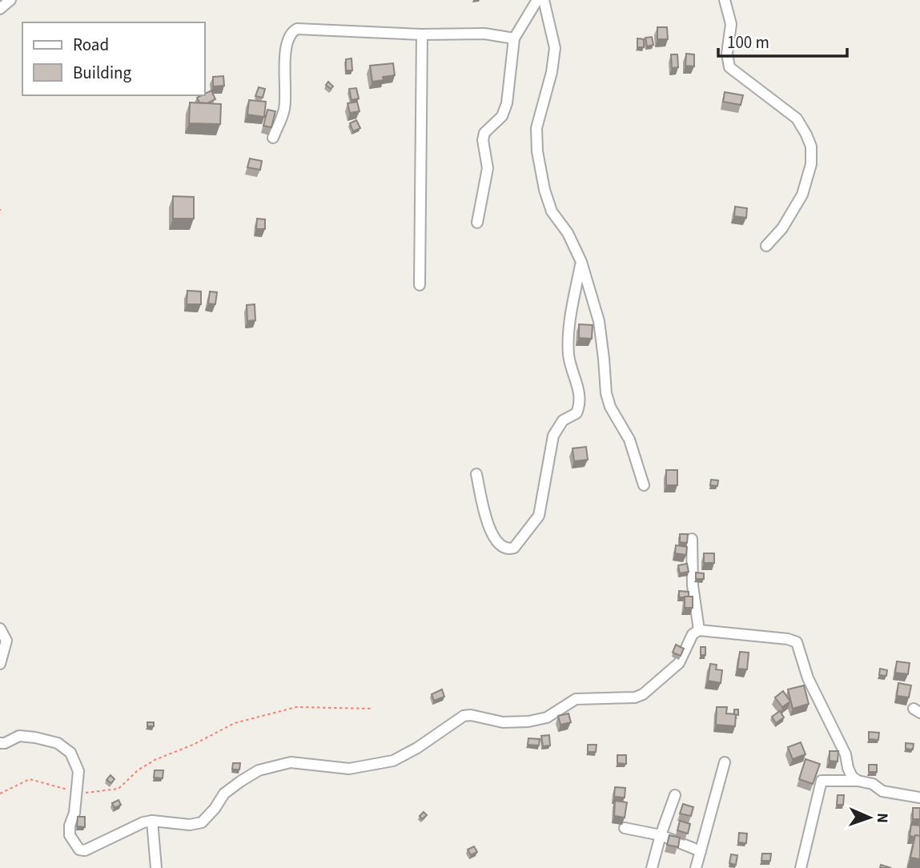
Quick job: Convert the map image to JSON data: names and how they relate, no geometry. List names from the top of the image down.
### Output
{
  "legend": ["Road", "Building"],
  "scale_bar": "100 m",
  "north": "right"
}
